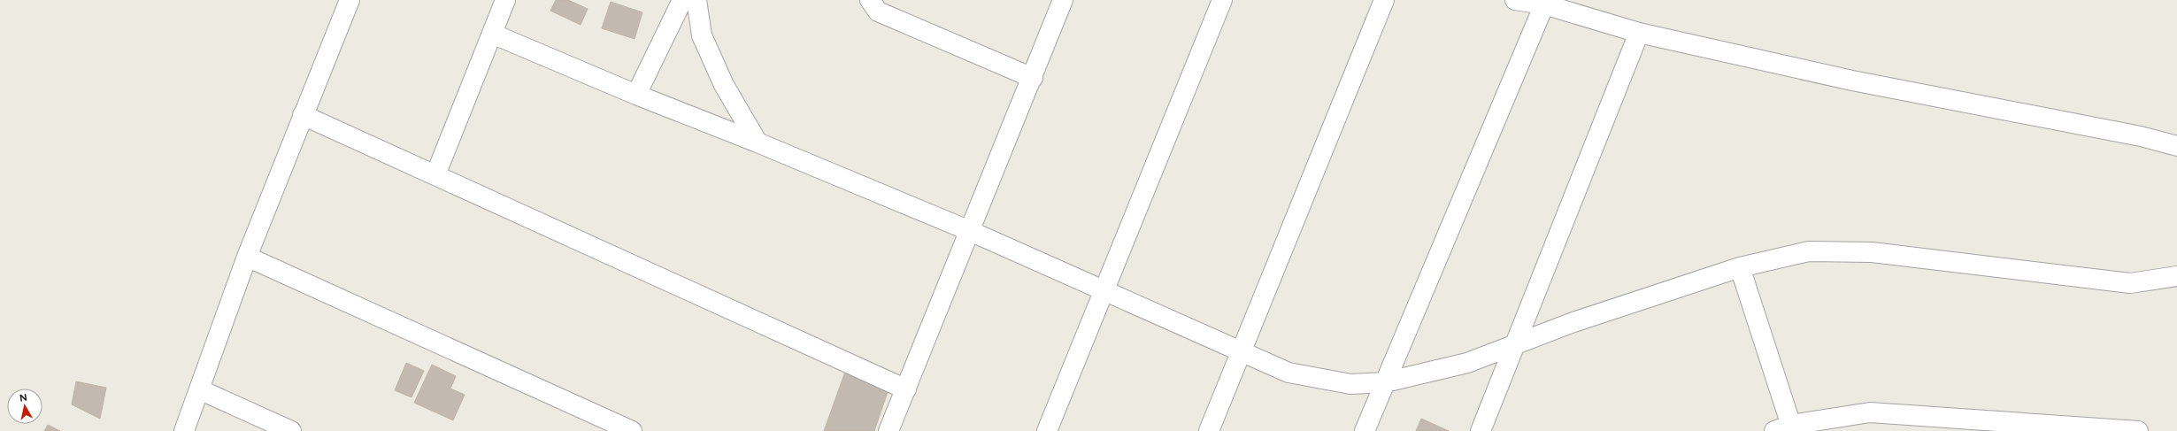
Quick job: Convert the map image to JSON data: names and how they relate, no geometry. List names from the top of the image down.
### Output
{
  "north": "top"
}
